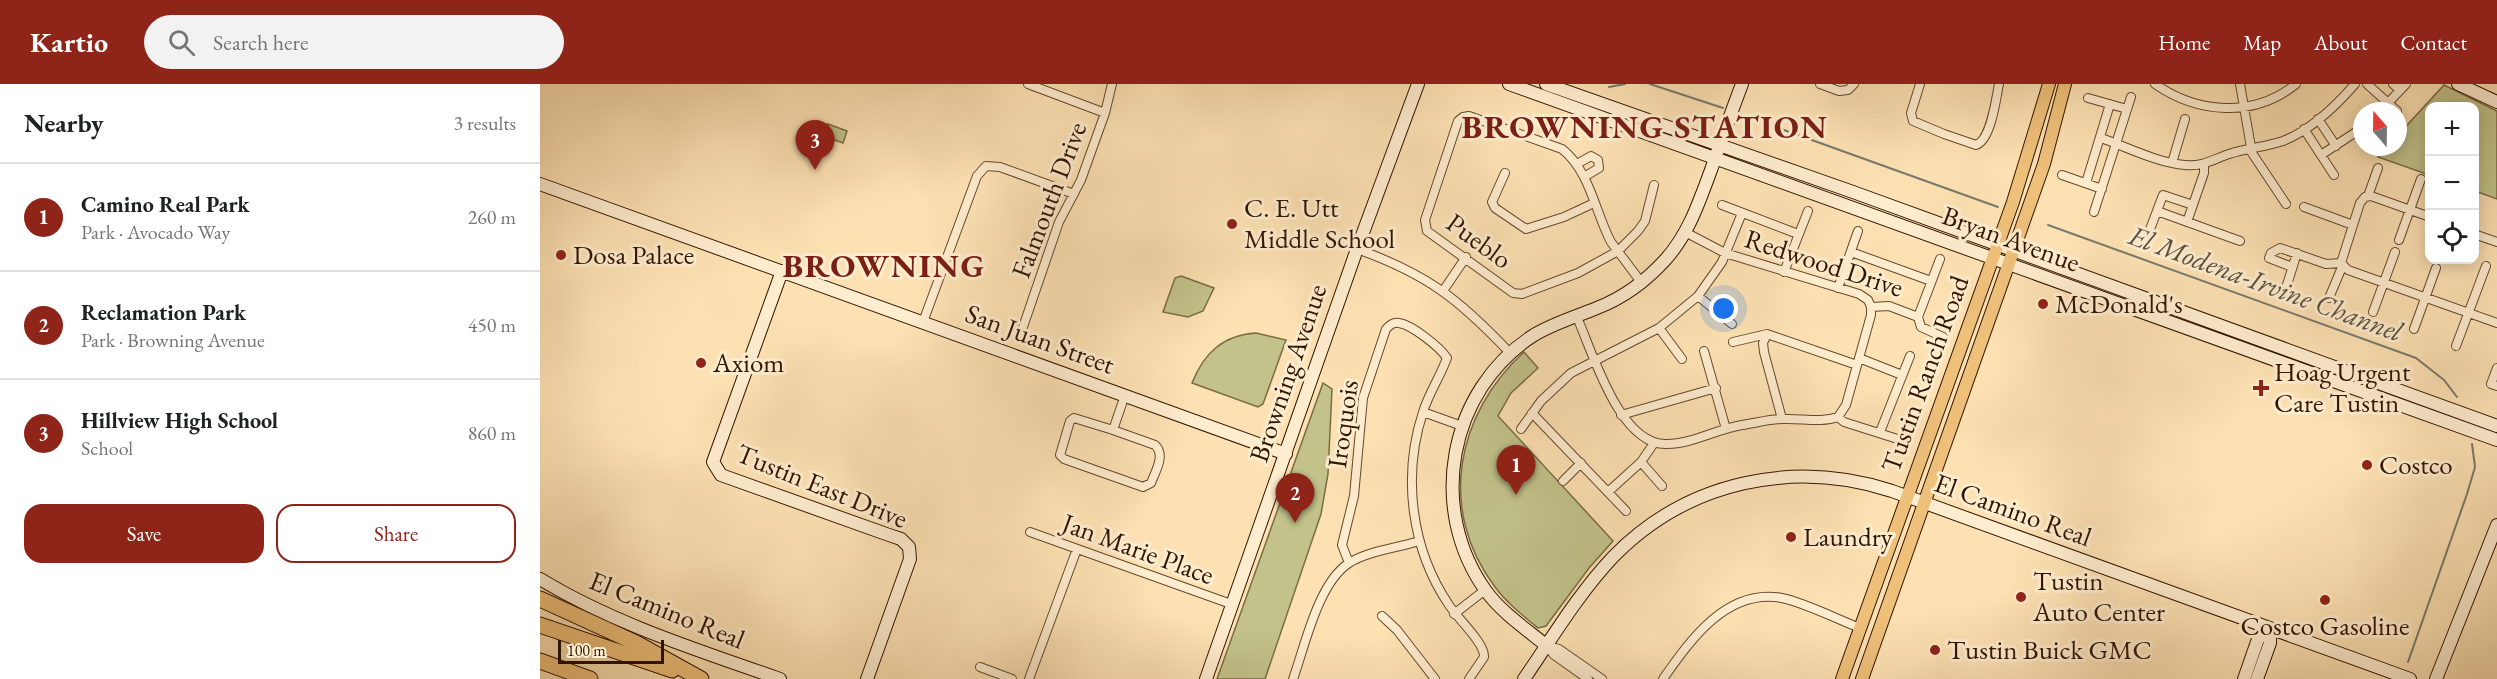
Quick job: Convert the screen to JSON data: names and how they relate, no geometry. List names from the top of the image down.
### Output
{
  "streets": {
    "main road": [
      "Bryan Avenue",
      "San Juan Street",
      "Browning Avenue",
      "Tustin Ranch Road",
      "Tustin East Drive",
      "El Camino Real"
    ],
    "street": [
      "Falmouth Drive",
      "Pueblo",
      "Redwood Drive",
      "Iroquois",
      "Jan Marie Place"
    ]
  },
  "crossings": [
    ["Bryan Avenue", "Tustin Ranch Road"],
    ["San Juan Street", "Browning Avenue"],
    ["San Juan Street", "Tustin East Drive"],
    ["Browning Avenue", "Jan Marie Place"],
    ["Tustin Ranch Road", "El Camino Real"]
  ],
  "districts": ["BROWNING STATION", "BROWNING"],
  "water": ["El Modena-Irvine Channel"],
  "places": {
    "other": [
      "C. E. Utt Middle School",
      "Dosa Palace",
      "McDonald's",
      "Axiom",
      "Costco",
      "Laundry",
      "Tustin Auto Center",
      "Costco Gasoline",
      "Tustin Buick GMC"
    ],
    "health": ["Hoag Urgent Care Tustin"]
  },
  "scale_bar": "100 m",
  "north": "top",
  "page": {
    "header": "Kartio",
    "search": "Search here",
    "nav": [
      "Home",
      "Map",
      "About",
      "Contact"
    ],
    "heading": ["Nearby", "3 results"],
    "map_buttons": ["+", "−"],
    "pins": ["3", "1", "2"],
    "list": [
      {
        "mark": "1",
        "name": "Camino Real Park",
        "note": "Park · Avocado Way",
        "value": "260 m"
      },
      {
        "mark": "2",
        "name": "Reclamation Park",
        "note": "Park · Browning Avenue",
        "value": "450 m"
      },
      {
        "mark": "3",
        "name": "Hillview High School",
        "note": "School",
        "value": "860 m"
      }
    ],
    "buttons": ["Save", "Share"],
    "scale": "100 m"
  }
}
